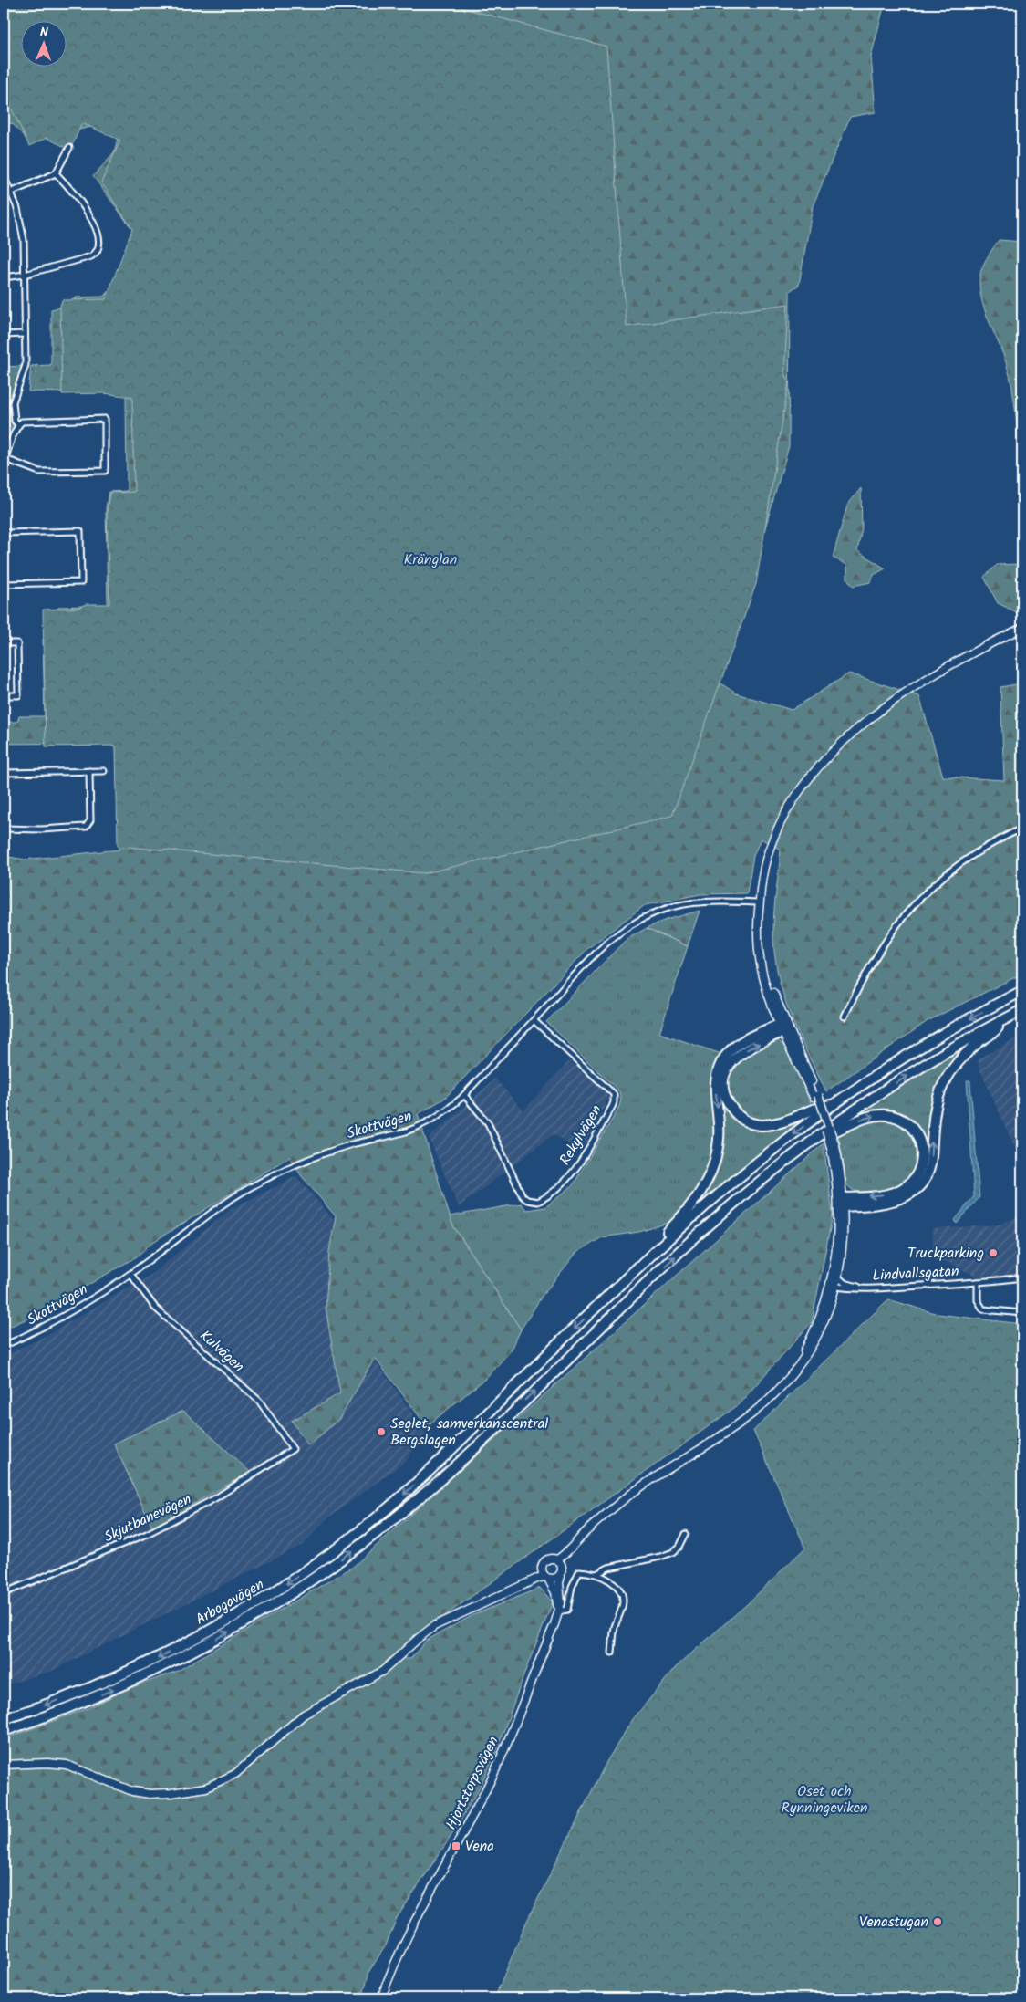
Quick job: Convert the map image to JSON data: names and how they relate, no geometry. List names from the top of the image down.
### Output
{
  "streets": {
    "highway": ["Arbogavägen"],
    "street": [
      "Skottvägen",
      "Rekylvägen",
      "Lindvallsgatan",
      "Kulvägen",
      "Skjutbanevägen",
      "Hjortstorpsvägen"
    ]
  },
  "crossings": [
    ["Skottvägen", "Rekylvägen"],
    ["Skottvägen", "Kulvägen"],
    ["Kulvägen", "Skjutbanevägen"]
  ],
  "parks": ["Kränglan", "Oset och Rynningeviken"],
  "places": {
    "other": ["Truckparking", "Seglet, samverkanscentral Bergslagen", "Venastugan"],
    "transit": ["Vena"]
  },
  "north": "top"
}
